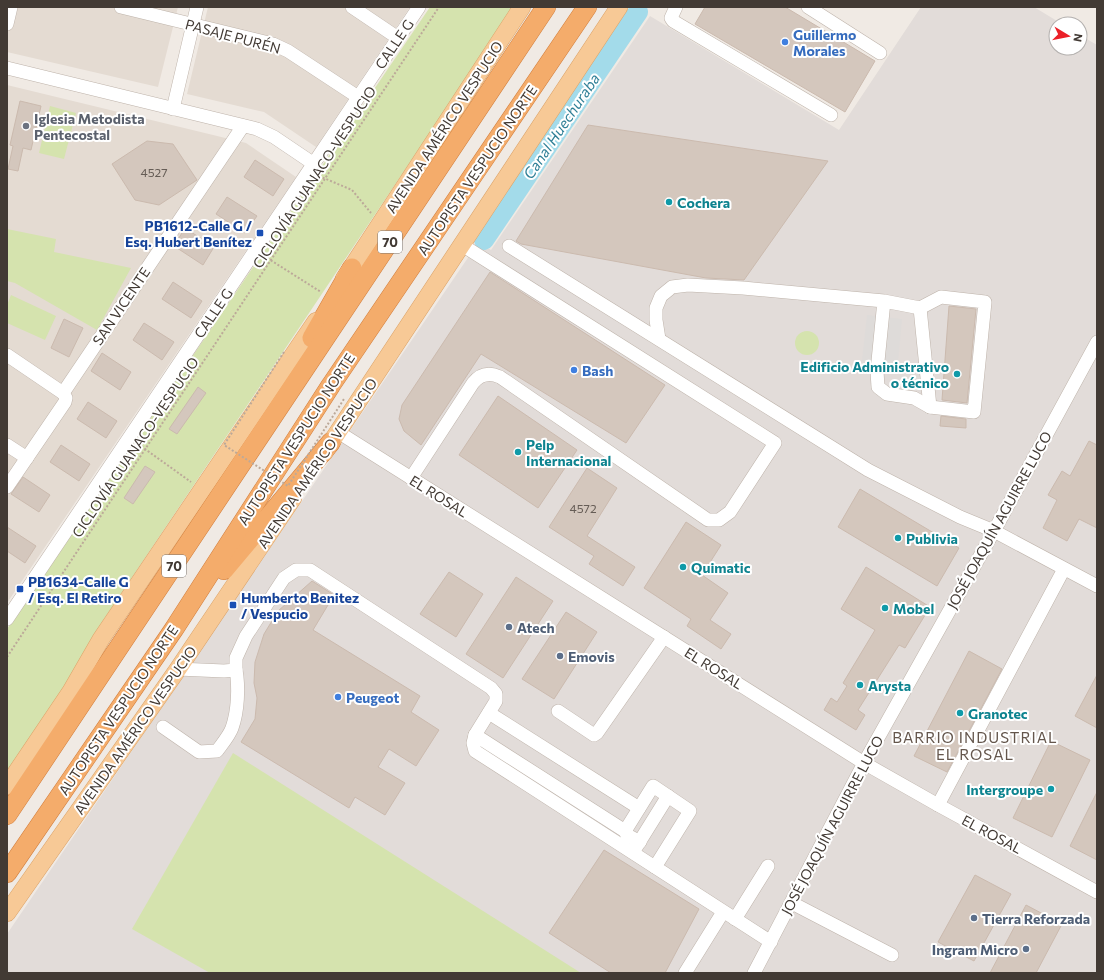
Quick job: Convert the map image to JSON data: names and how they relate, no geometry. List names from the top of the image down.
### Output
{
  "streets": {
    "highway": ["AUTOPISTA VESPUCIO NORTE", "70"],
    "main road": ["AVENIDA AMÉRICO VESPUCIO"],
    "street": [
      "PASAJE PURÉN",
      "CALLE G",
      "SAN VICENTE",
      "EL ROSAL",
      "JOSÉ JOAQUÍN AGUIRRE LUCO"
    ],
    "path": ["CICLOVÍA GUANACO-VESPUCIO"]
  },
  "crossings": [
    ["PASAJE PURÉN", "CALLE G"],
    ["AVENIDA AMÉRICO VESPUCIO", "EL ROSAL"],
    ["EL ROSAL", "JOSÉ JOAQUÍN AGUIRRE LUCO"]
  ],
  "districts": ["BARRIO INDUSTRIAL EL ROSAL"],
  "water": ["Canal Huechuraba"],
  "places": {
    "other": [
      "Guillermo Morales",
      "Iglesia Metodista Pentecostal",
      "Cochera",
      "Bash",
      "Edificio Administrativo o técnico",
      "Pelp Internacional",
      "Publivia",
      "Quimatic",
      "Mobel",
      "Atech",
      "Emovis",
      "Arysta",
      "Peugeot",
      "Granotec",
      "Intergroupe",
      "Tierra Reforzada",
      "Ingram Micro"
    ],
    "transit": ["PB1612-Calle G / Esq. Hubert Benítez", "PB1634-Calle G / Esq. El Retiro", "Humberto Benitez / Vespucio"]
  },
  "house_numbers": ["4527", "4572"],
  "north": "right"
}
